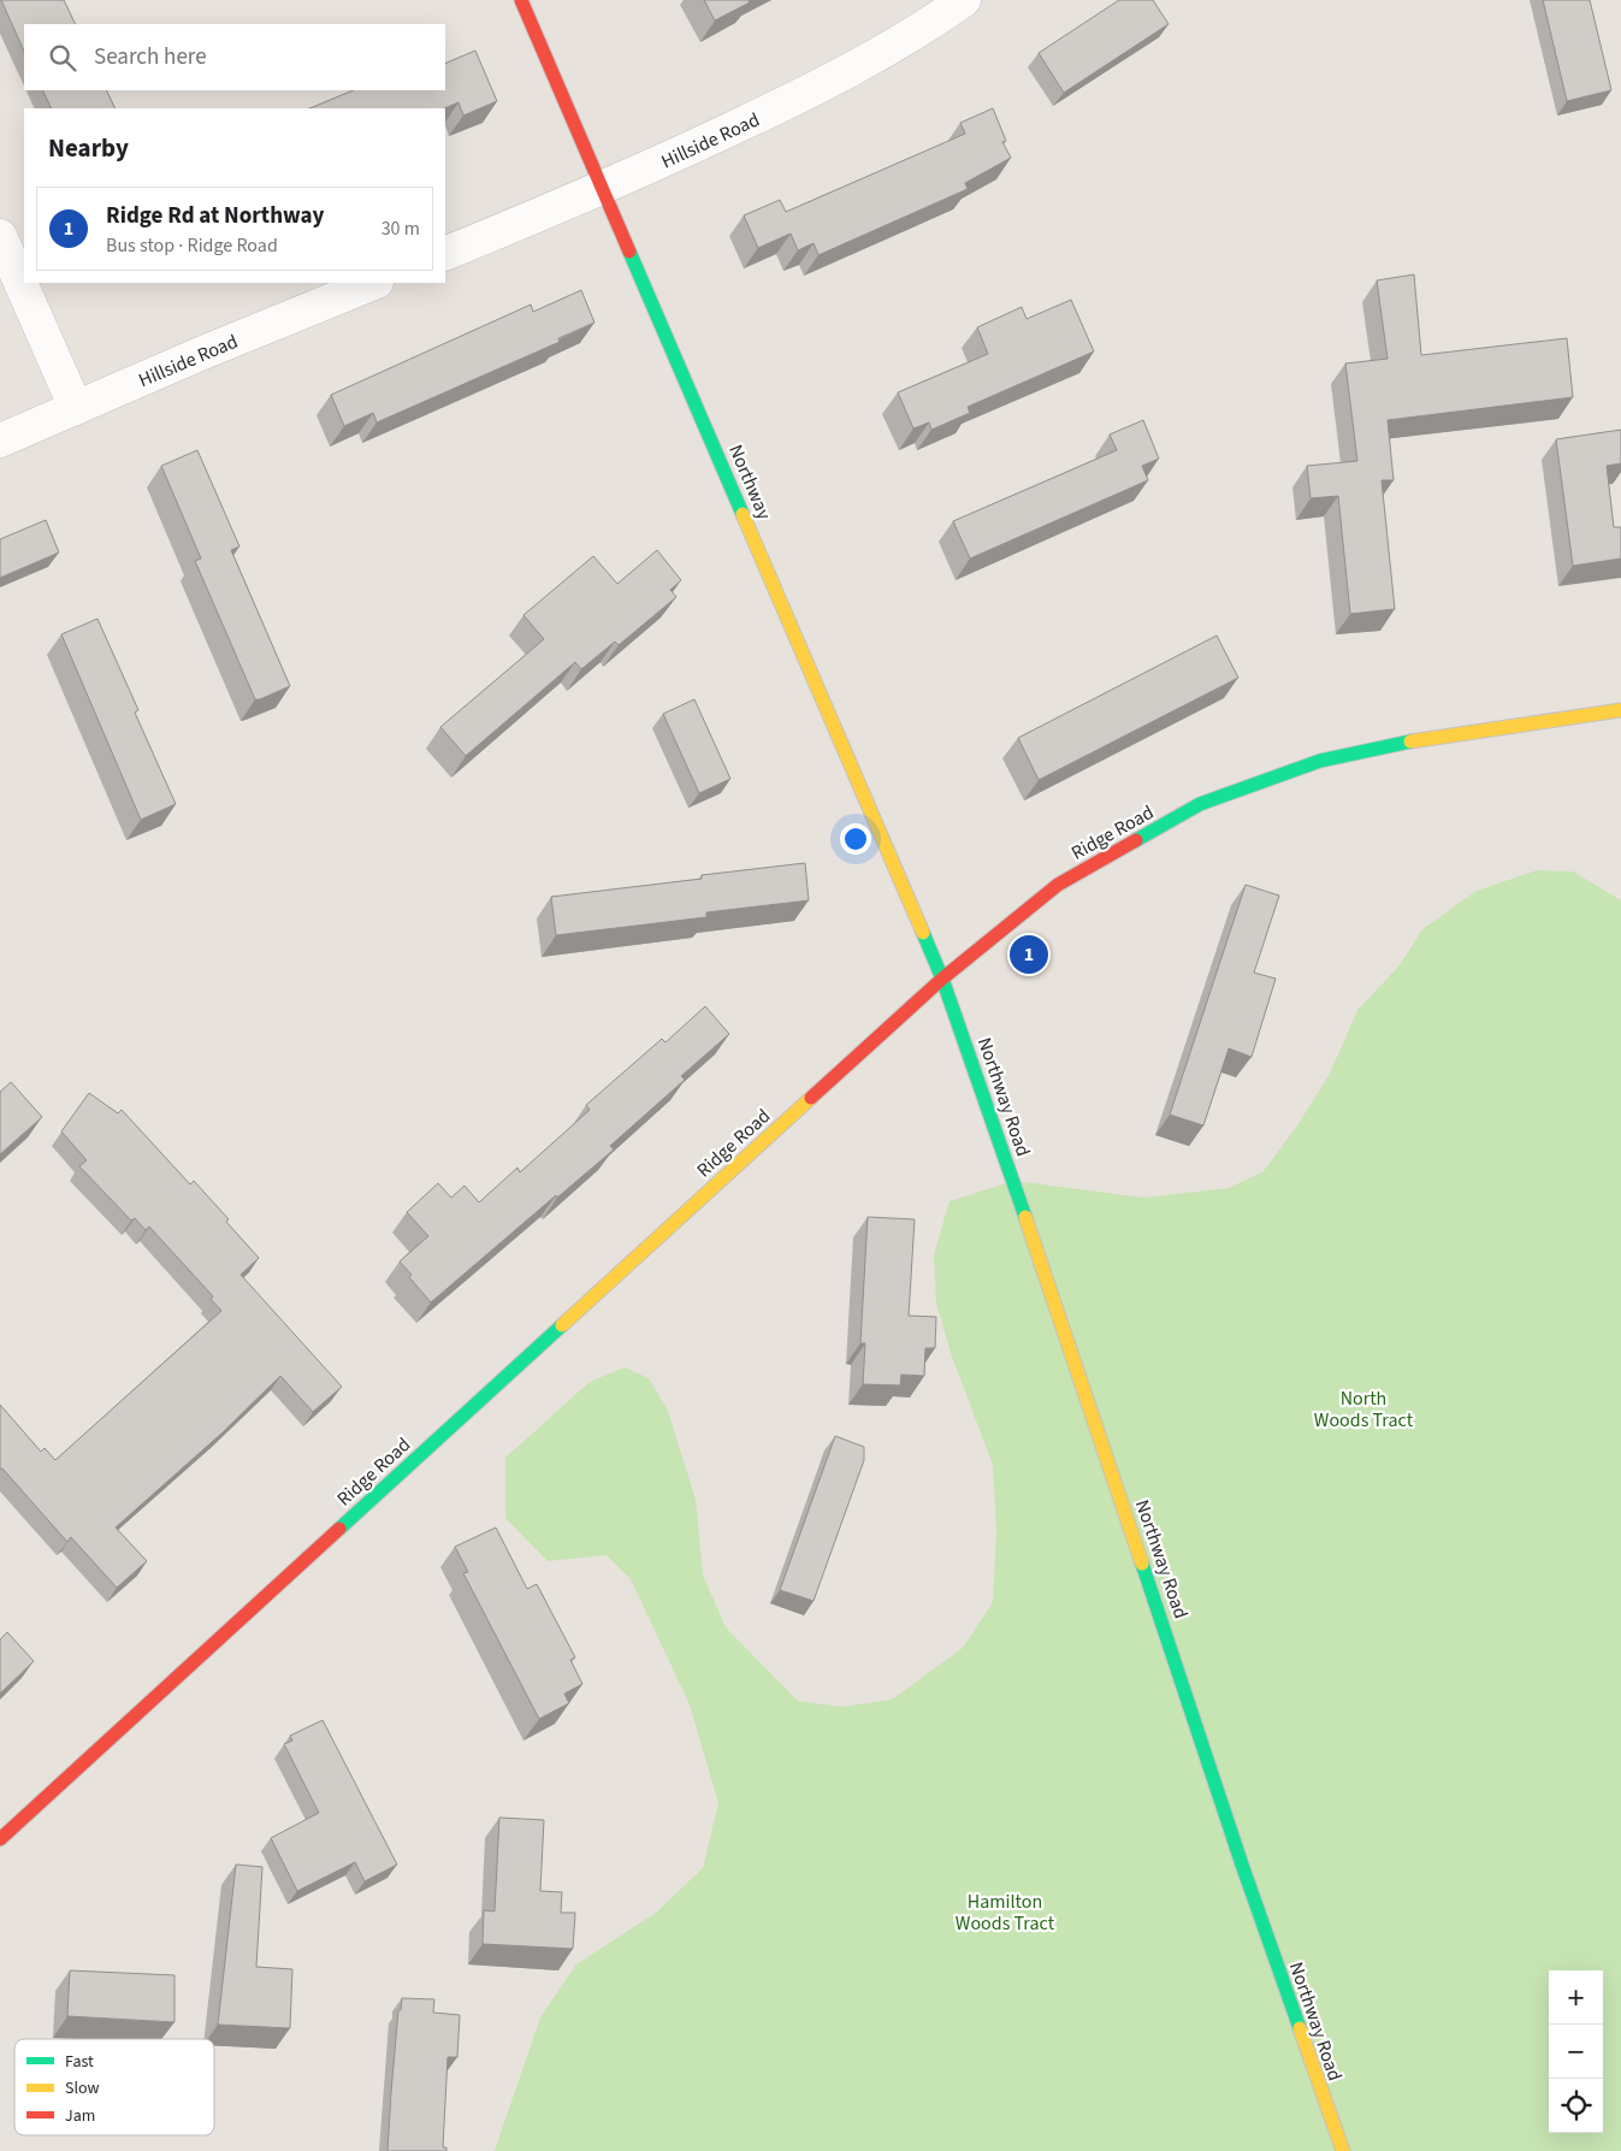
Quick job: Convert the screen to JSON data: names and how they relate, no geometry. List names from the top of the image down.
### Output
{
  "streets": {
    "street": [
      "Hillside Road",
      "Northway",
      "Ridge Road",
      "Northway Road"
    ]
  },
  "crossings": [
    ["Hillside Road", "Northway"],
    ["Northway", "Ridge Road"],
    ["Northway", "Northway Road"],
    ["Ridge Road", "Northway Road"]
  ],
  "parks": ["North Woods Tract", "Hamilton Woods Tract"],
  "legend": ["Fast", "Slow", "Jam"],
  "page": {
    "search": "Search here",
    "heading": "Nearby",
    "list": [
      {
        "mark": "1",
        "name": "Ridge Rd at Northway",
        "note": "Bus stop · Ridge Road",
        "value": "30 m"
      }
    ],
    "pins": "1",
    "map_buttons": ["+", "−"]
  }
}
